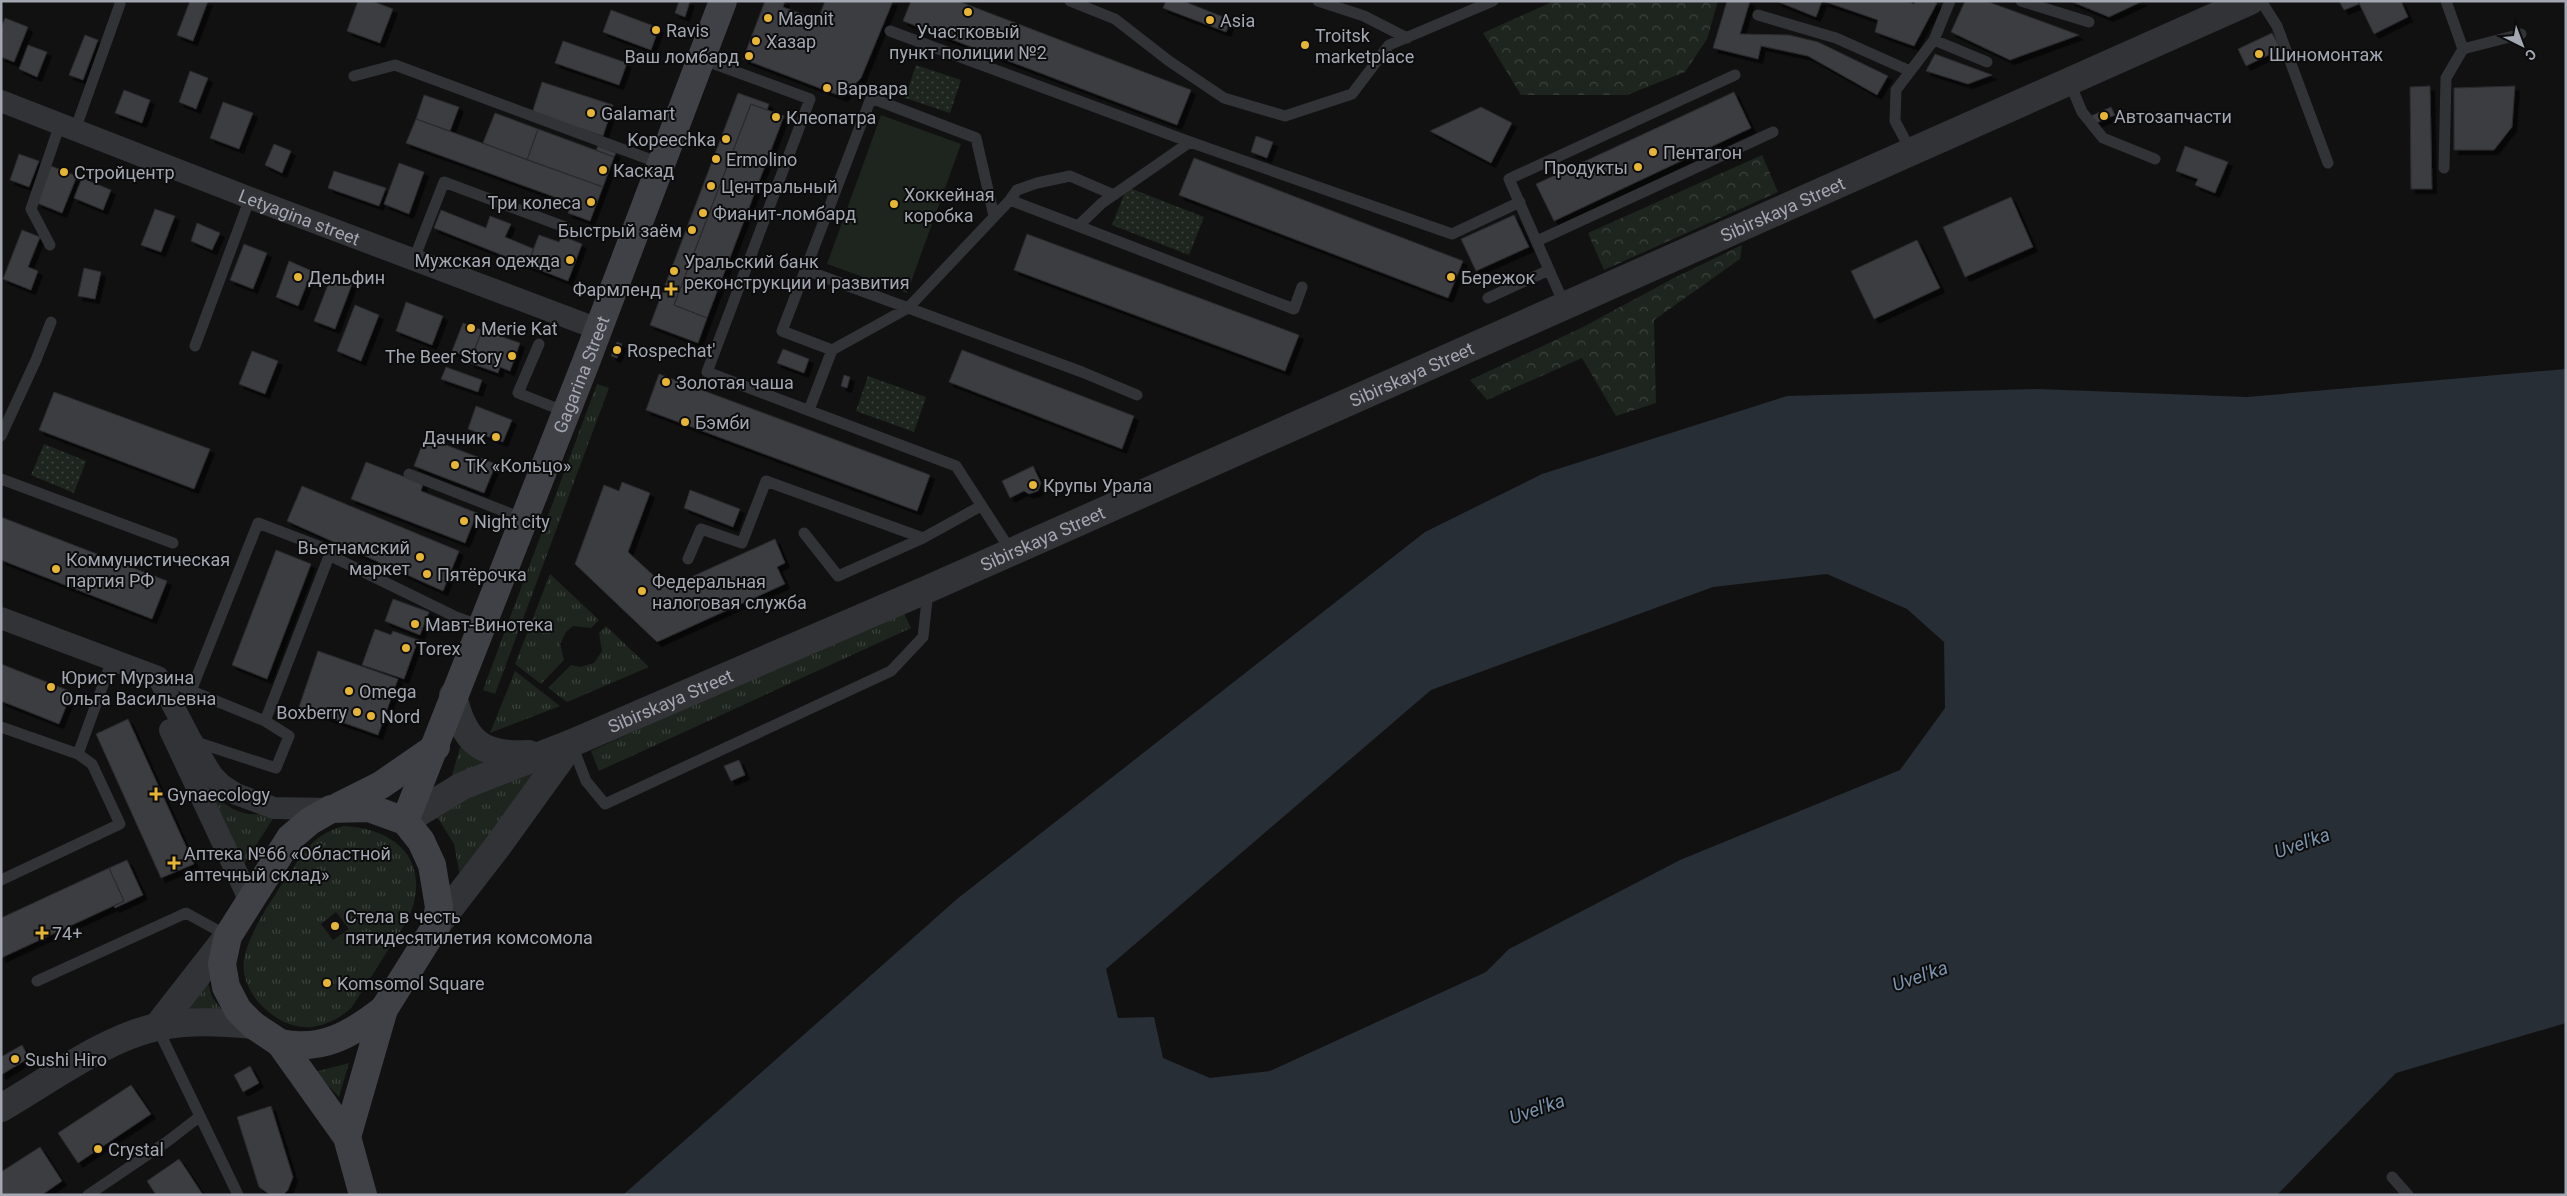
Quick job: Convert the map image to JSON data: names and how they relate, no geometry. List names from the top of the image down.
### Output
{
  "streets": {
    "main road": ["Gagarina Street"],
    "street": ["Sibirskaya Street", "Letyagina street"]
  },
  "crossings": [
    ["Sibirskaya Street", "Gagarina Street"],
    ["Letyagina street", "Gagarina Street"]
  ],
  "water": ["Uvel'ka"],
  "places": {
    "other": [
      "Участковый пункт полиции №2",
      "Magnit",
      "Asia",
      "Ravis",
      "Хазар",
      "Troitsk marketplace",
      "Шиномонтаж",
      "Ваш ломбард",
      "Варвара",
      "Galamart",
      "Автозапчасти",
      "Клеопатра",
      "Kopeechka",
      "Пентагон",
      "Ermolino",
      "Продукты",
      "Каскад",
      "Стройцентр",
      "Центральный",
      "Три колеса",
      "Хоккейная коробка",
      "Фианит-ломбард",
      "Быстрый заём",
      "Мужская одежда",
      "Уральский банк реконструкции и развития",
      "Дельфин",
      "Бережок",
      "Merie Kat",
      "Rospechat'",
      "The Beer Story",
      "Золотая чаша",
      "Бэмби",
      "Дачник",
      "ТК «Кольцо»",
      "Крупы Урала",
      "Night city",
      "Вьетнамский маркет",
      "Коммунистическая партия РФ",
      "Пятёрочка",
      "Федеральная налоговая служба",
      "Мавт-Винотека",
      "Torex",
      "Юрист Мурзина Ольга Васильевна",
      "Omega",
      "Boxberry",
      "Nord",
      "Стела в честь пятидесятилетия комсомола",
      "Komsomol Square",
      "Sushi Hiro",
      "Crystal"
    ],
    "health": [
      "Фармленд",
      "Gynaecology",
      "Аптека №66 «Областной аптечный склад»",
      "74+"
    ]
  },
  "north": "bottom right"
}
